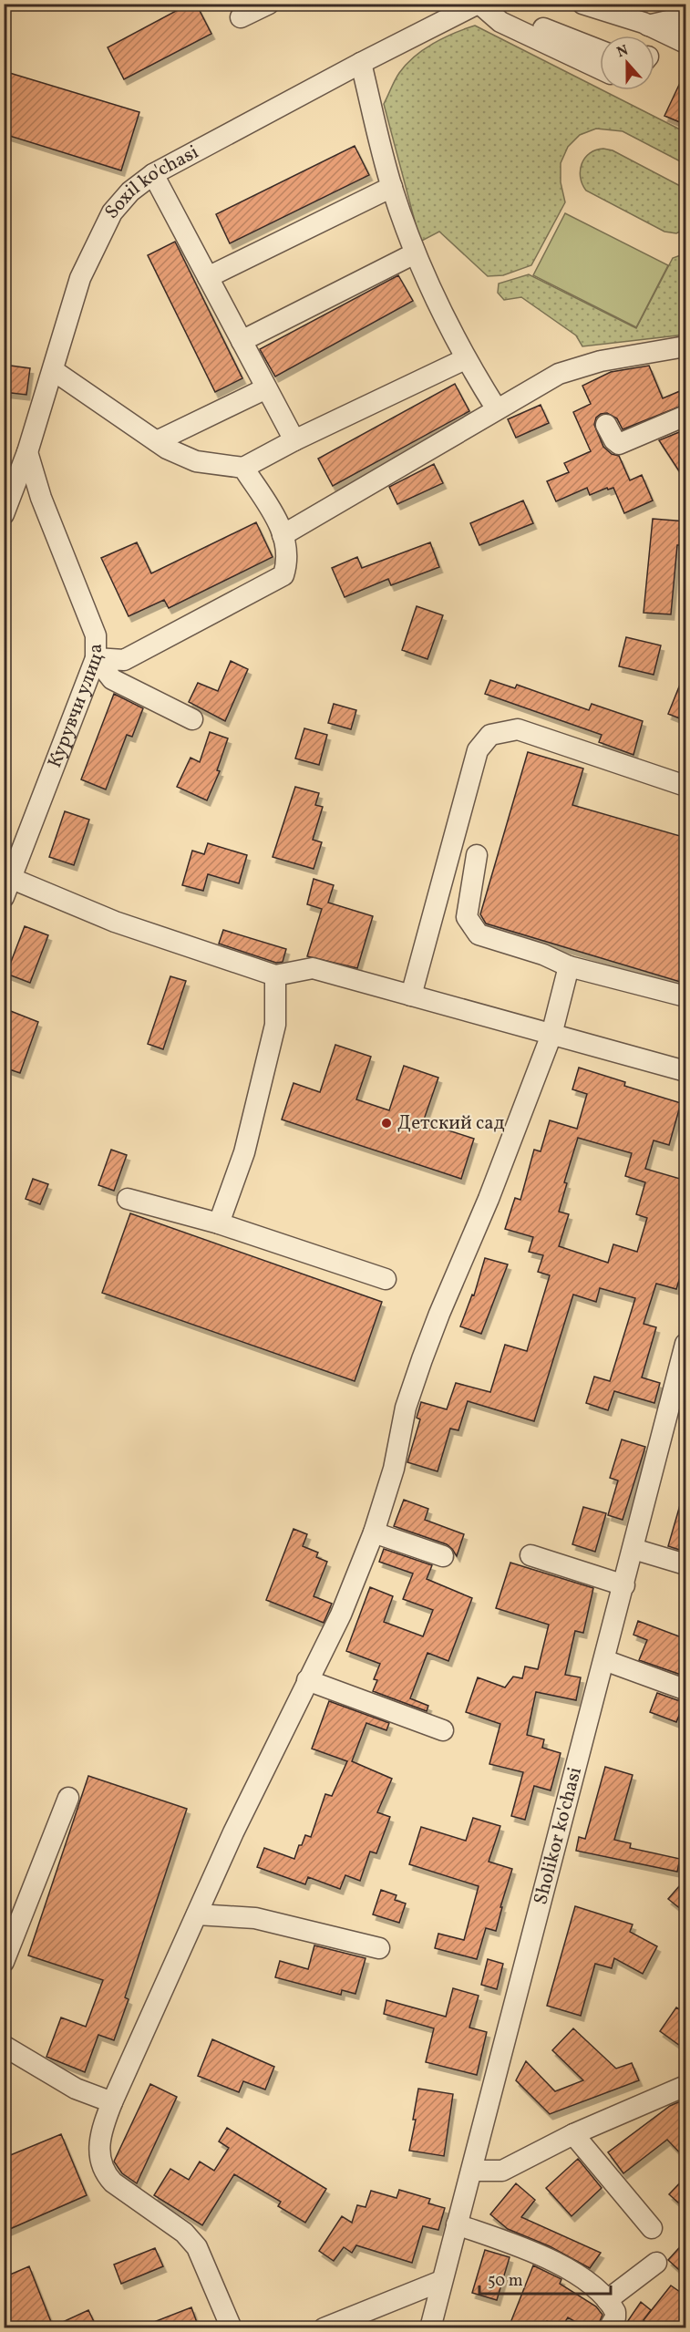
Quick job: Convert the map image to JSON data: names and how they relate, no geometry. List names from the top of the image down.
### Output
{
  "streets": {
    "street": ["Soxil ko'chasi", "Курувчи улица", "Sholikor ko'chasi"]
  },
  "crossings": [
    ["Soxil ko'chasi", "Курувчи улица"]
  ],
  "places": ["Детский сад"],
  "scale_bar": "50 m",
  "north": "top"
}
